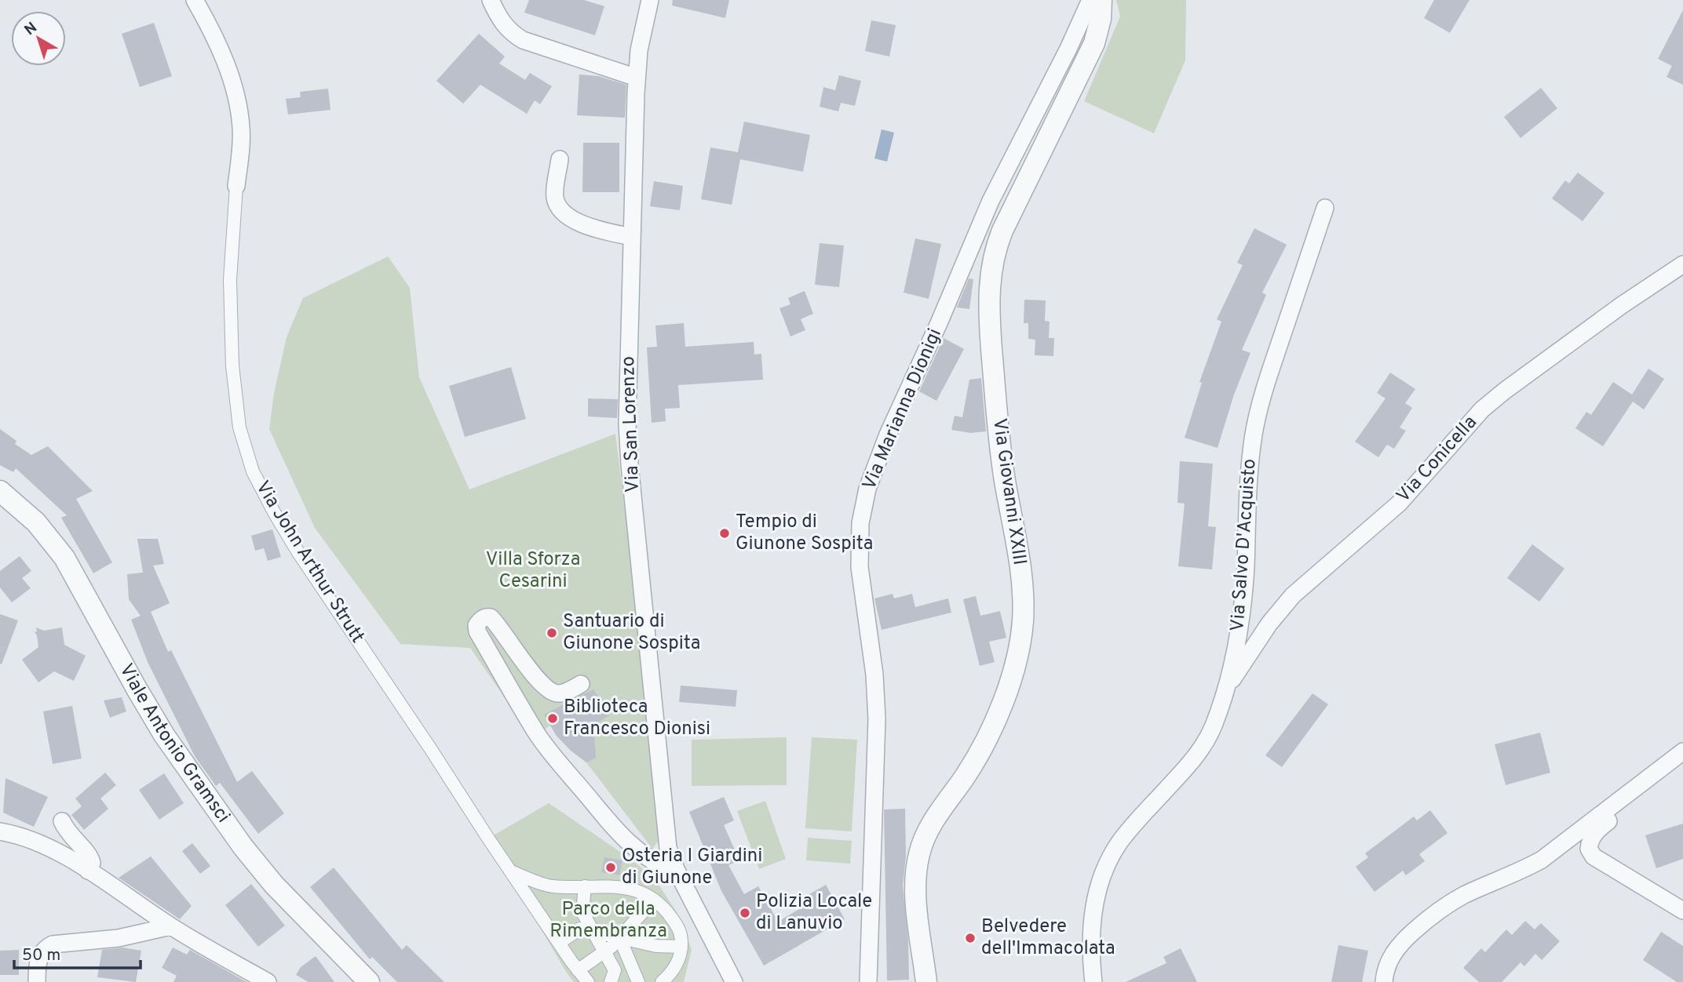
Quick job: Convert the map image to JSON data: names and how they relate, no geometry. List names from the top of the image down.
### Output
{
  "streets": {
    "street": [
      "Via Marianna Dionigi",
      "Via San Lorenzo",
      "Via Conicella",
      "Via Giovanni XXIII",
      "Via Salvo D'Acquisto",
      "Via John Arthur Strutt",
      "Viale Antonio Gramsci"
    ]
  },
  "crossings": [
    ["Via Conicella", "Via Salvo D'Acquisto"]
  ],
  "parks": ["Villa Sforza Cesarini", "Parco della Rimembranza"],
  "places": [
    "Tempio di Giunone Sospita",
    "Santuario di Giunone Sospita",
    "Biblioteca Francesco Dionisi",
    "Osteria I Giardini di Giunone",
    "Polizia Locale di Lanuvio",
    "Belvedere dell'Immacolata"
  ],
  "scale_bar": "50 m",
  "north": "top left"
}
